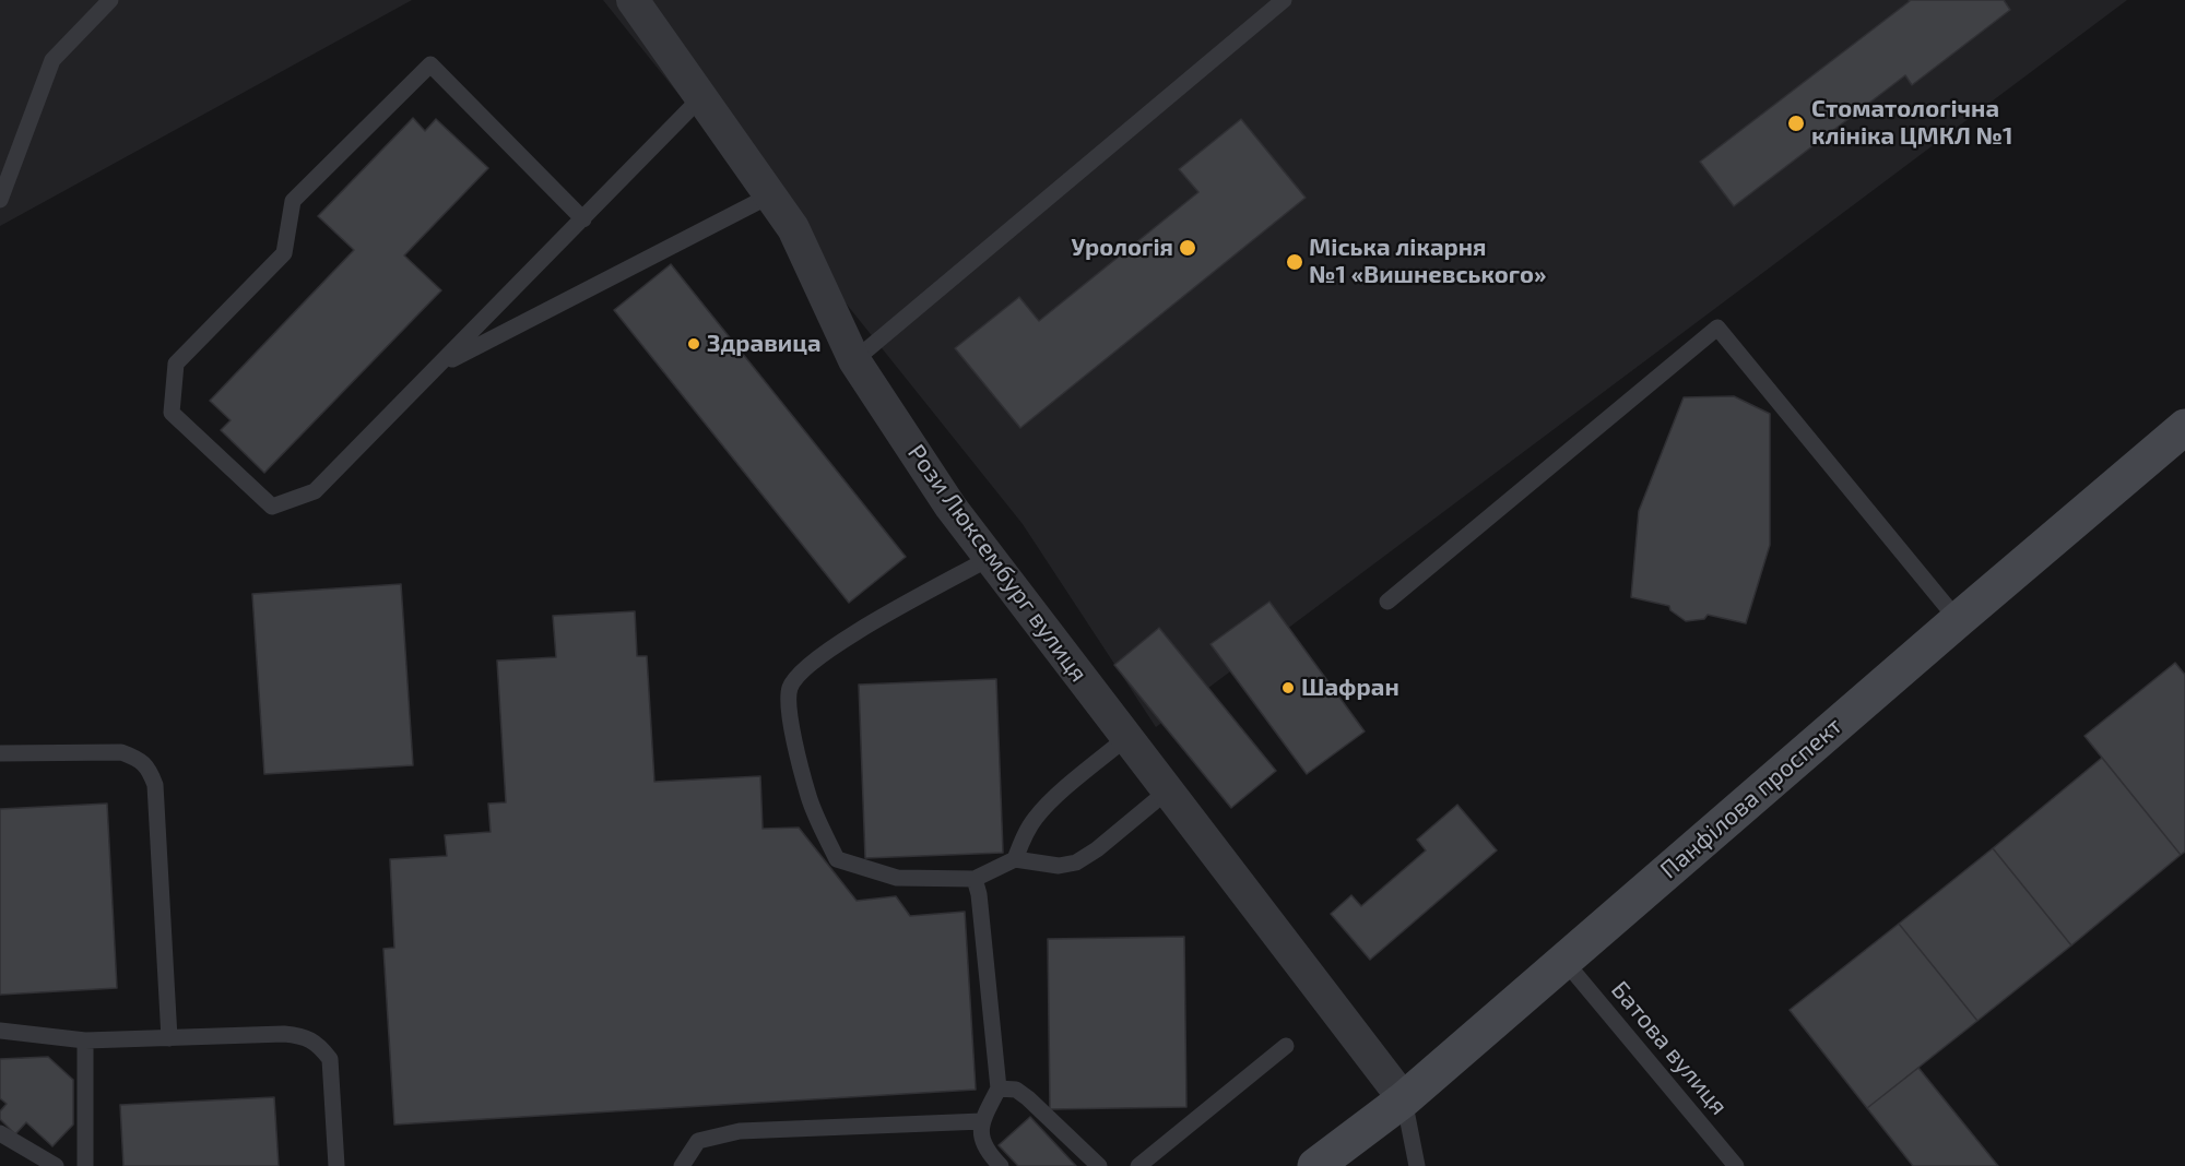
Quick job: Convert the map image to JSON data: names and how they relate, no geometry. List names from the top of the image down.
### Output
{
  "streets": {
    "main road": ["Панфілова проспект"],
    "street": ["Рози Люксембург вулиця"],
    "lane": ["Батова вулиця"]
  },
  "crossings": [
    ["Рози Люксембург вулиця", "Панфілова проспект"],
    ["Панфілова проспект", "Батова вулиця"]
  ],
  "places": [
    "Стоматологічна клініка ЦМКЛ №1",
    "Урологія",
    "Міська лікарня №1 «Вишневського»",
    "Здравица",
    "Шафран"
  ]
}
